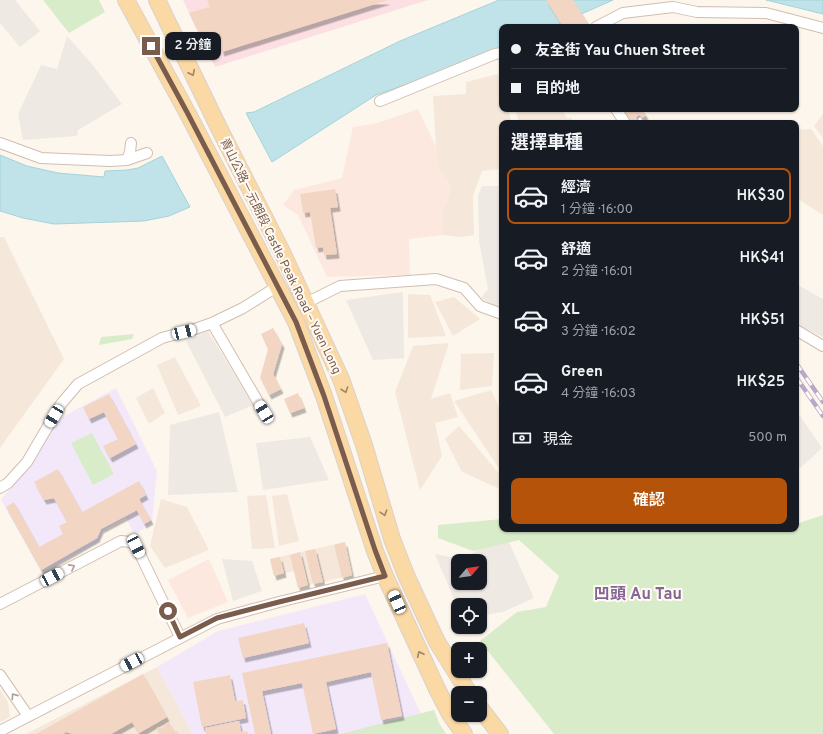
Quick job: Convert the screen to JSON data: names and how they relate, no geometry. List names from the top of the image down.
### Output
{
  "streets": {
    "main road": ["青山公路－元朗段 Castle Peak Road – Yuen Long"]
  },
  "districts": ["凹頭 Au Tau"],
  "north": "top right",
  "page": {
    "banner": ["友全街 Yau Chuen Street", "目的地"],
    "bubble": "2 分鐘",
    "heading": "選擇車種",
    "list": [
      {
        "name": "經濟",
        "note": "1 分鐘 · 16:00",
        "value": "HK$30"
      },
      {
        "name": "舒適",
        "note": "2 分鐘 · 16:01",
        "value": "HK$41"
      },
      {
        "name": "XL",
        "note": "3 分鐘 · 16:02",
        "value": "HK$51"
      },
      {
        "name": "Green",
        "note": "4 分鐘 · 16:03",
        "value": "HK$25"
      }
    ],
    "pay": ["現金", "500 m"],
    "buttons": "確認",
    "map_buttons": ["+", "−"]
  }
}
